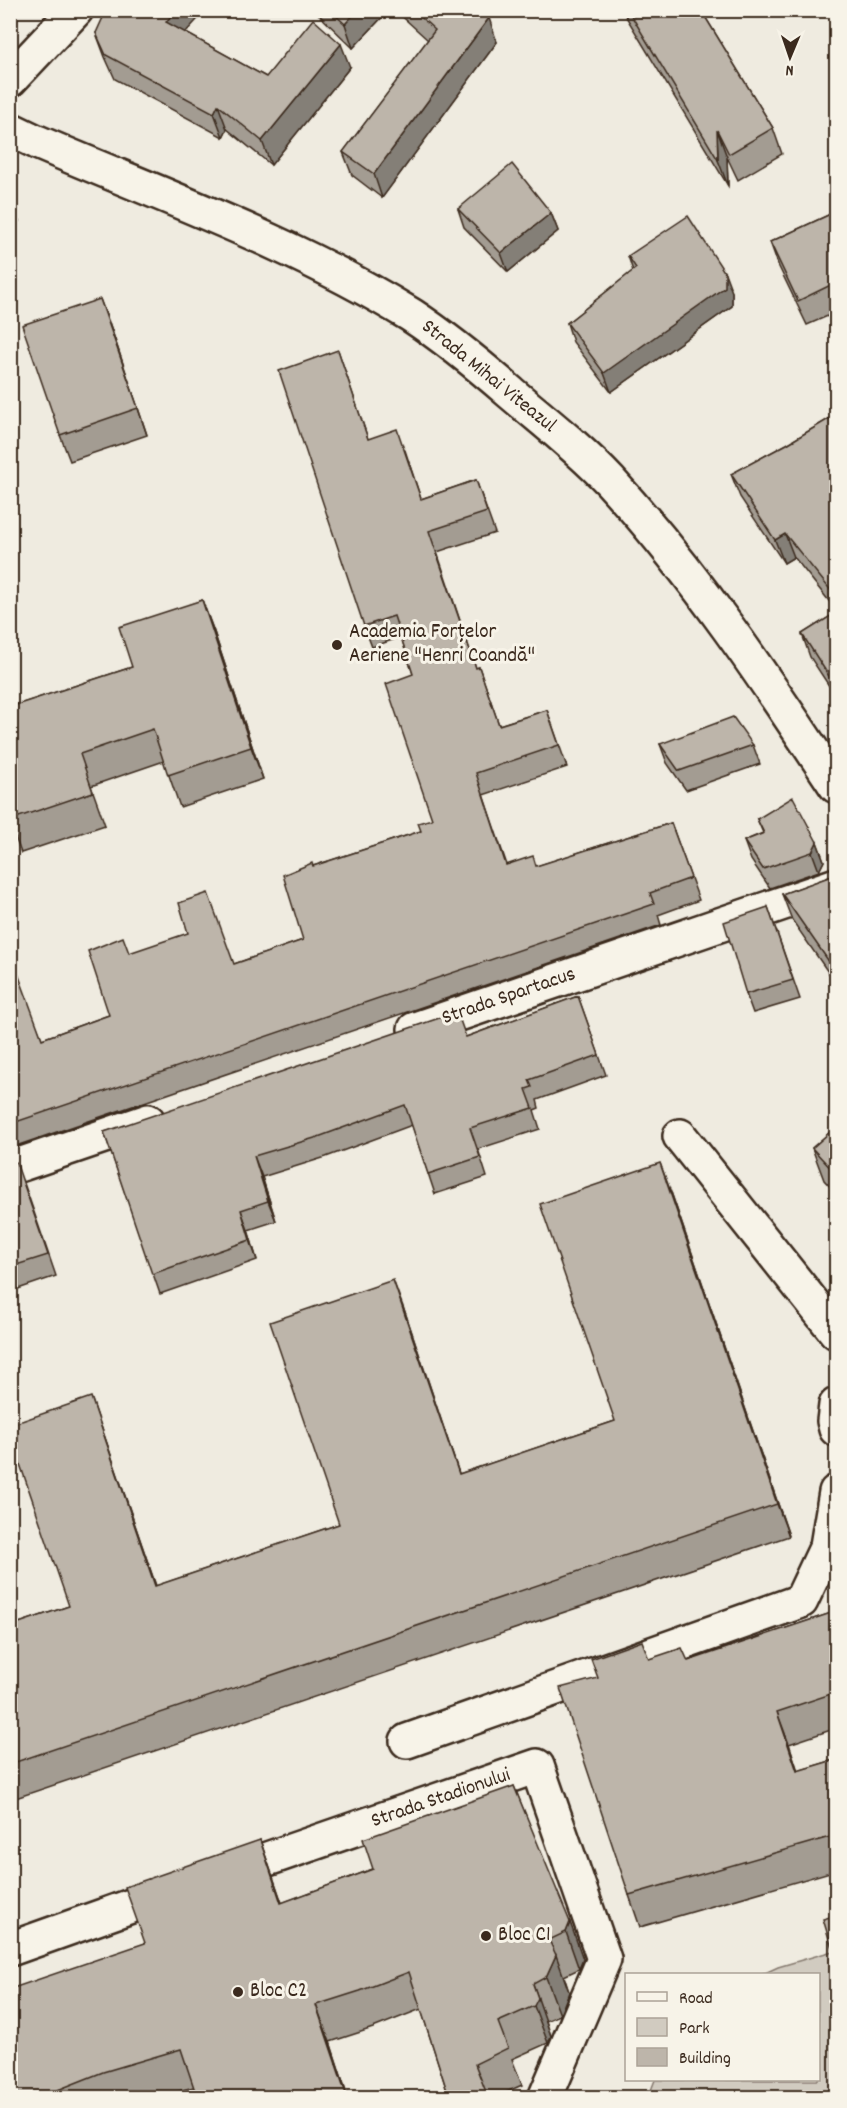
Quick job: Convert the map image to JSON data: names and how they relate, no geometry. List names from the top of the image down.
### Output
{
  "streets": {
    "street": ["Strada Mihai Viteazul", "Strada Spartacus", "Strada Stadionului"]
  },
  "places": ["Academia Forțelor Aeriene \"Henri Coandă\"", "Bloc C1", "Bloc C2"],
  "legend": ["Road", "Park", "Building"],
  "north": "bottom"
}
